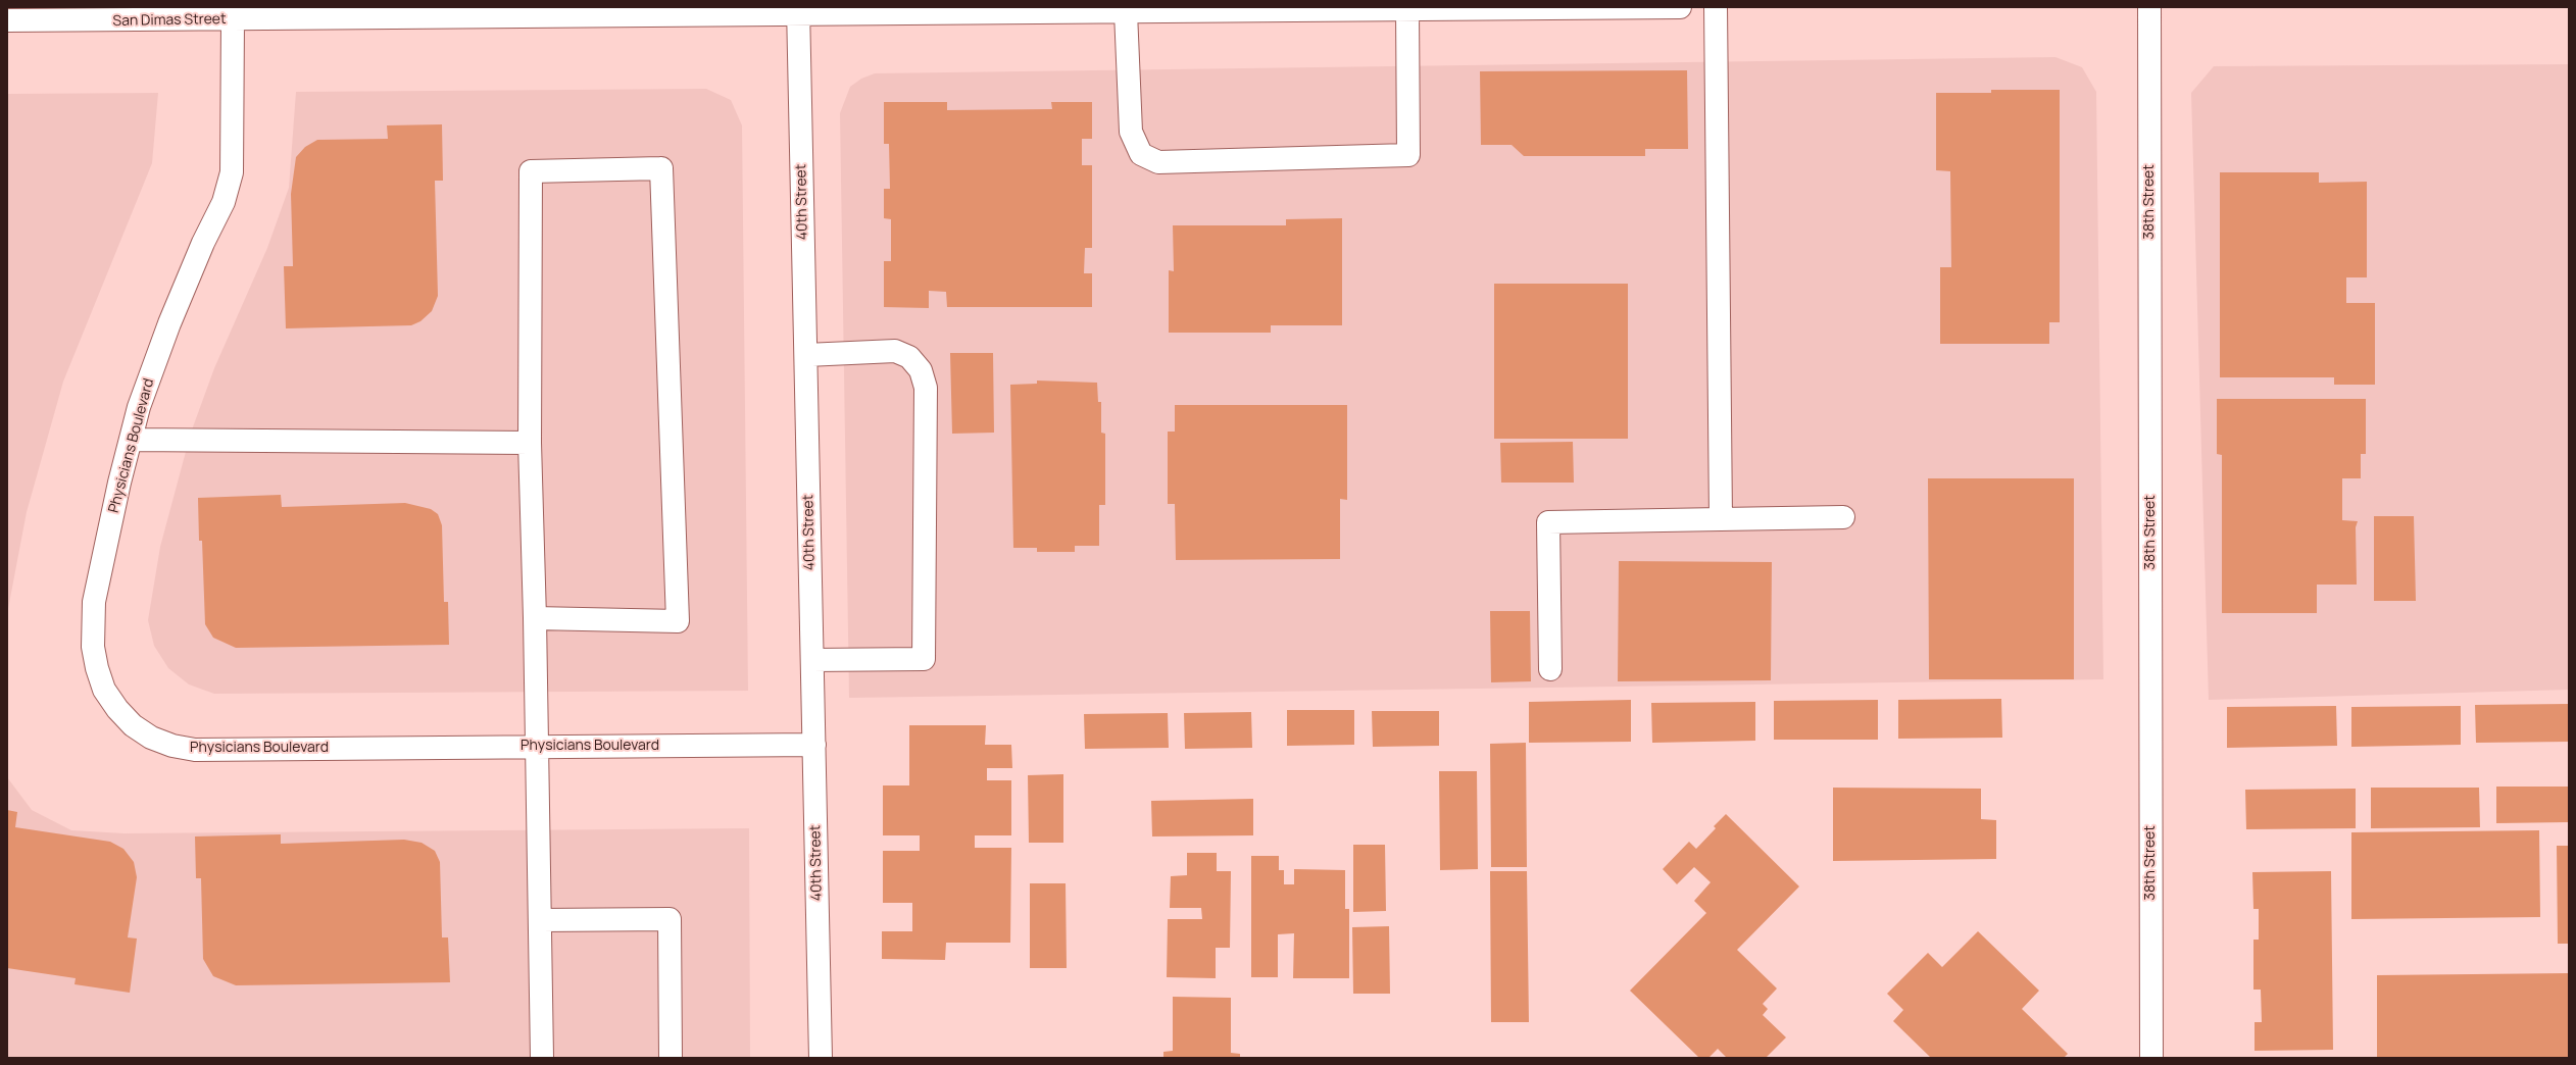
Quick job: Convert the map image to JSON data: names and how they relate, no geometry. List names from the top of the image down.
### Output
{
  "streets": {
    "street": [
      "San Dimas Street",
      "40th Street",
      "38th Street",
      "Physicians Boulevard"
    ]
  },
  "crossings": [
    ["San Dimas Street", "40th Street"],
    ["San Dimas Street", "Physicians Boulevard"],
    ["40th Street", "Physicians Boulevard"]
  ]
}
